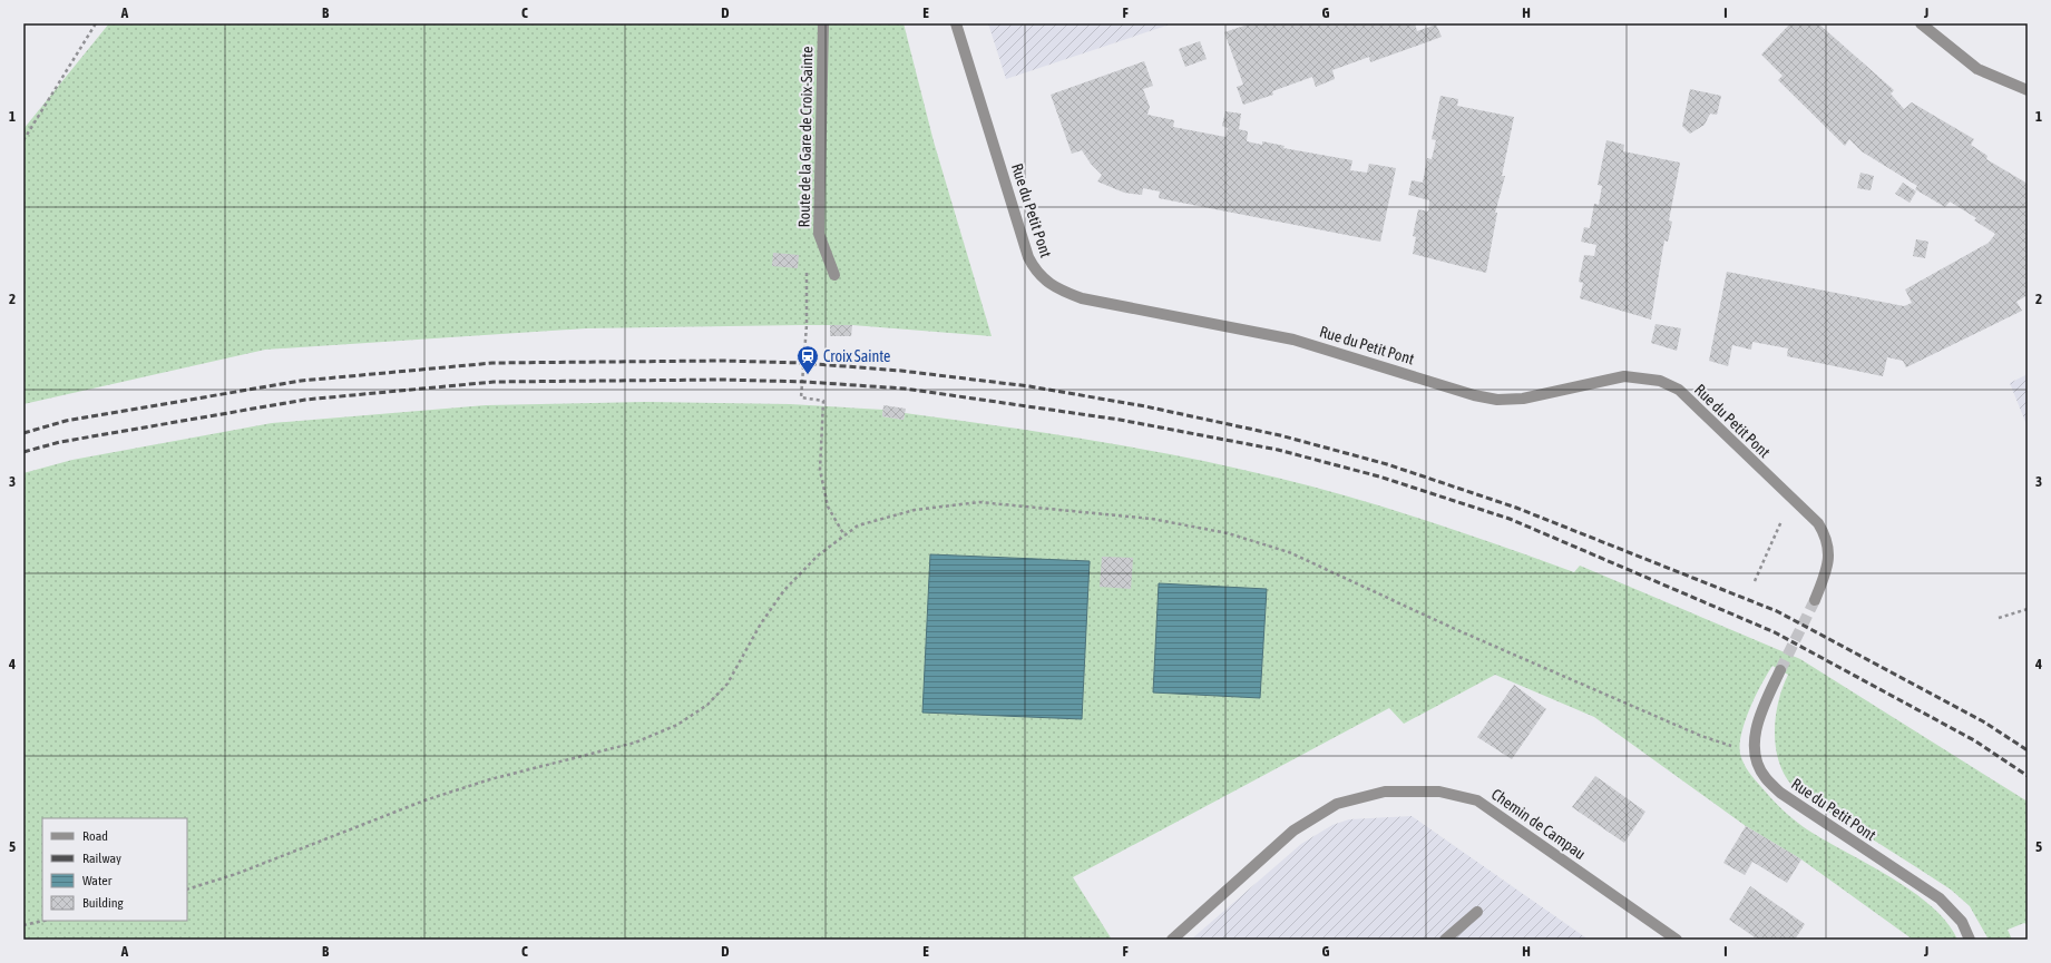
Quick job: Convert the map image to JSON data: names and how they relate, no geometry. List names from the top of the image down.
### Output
{
  "streets": {
    "street": ["Route de la Gare de Croix-Sainte", "Rue du Petit Pont", "Chemin de Campau"]
  },
  "places": {
    "station": ["Croix Sainte"]
  },
  "legend": [
    "Road",
    "Railway",
    "Water",
    "Building"
  ],
  "grid": {
    "columns": [
      "A",
      "B",
      "C",
      "D",
      "E",
      "F",
      "G",
      "H",
      "I",
      "J"
    ],
    "rows": [
      "1",
      "2",
      "3",
      "4",
      "5"
    ]
  }
}
